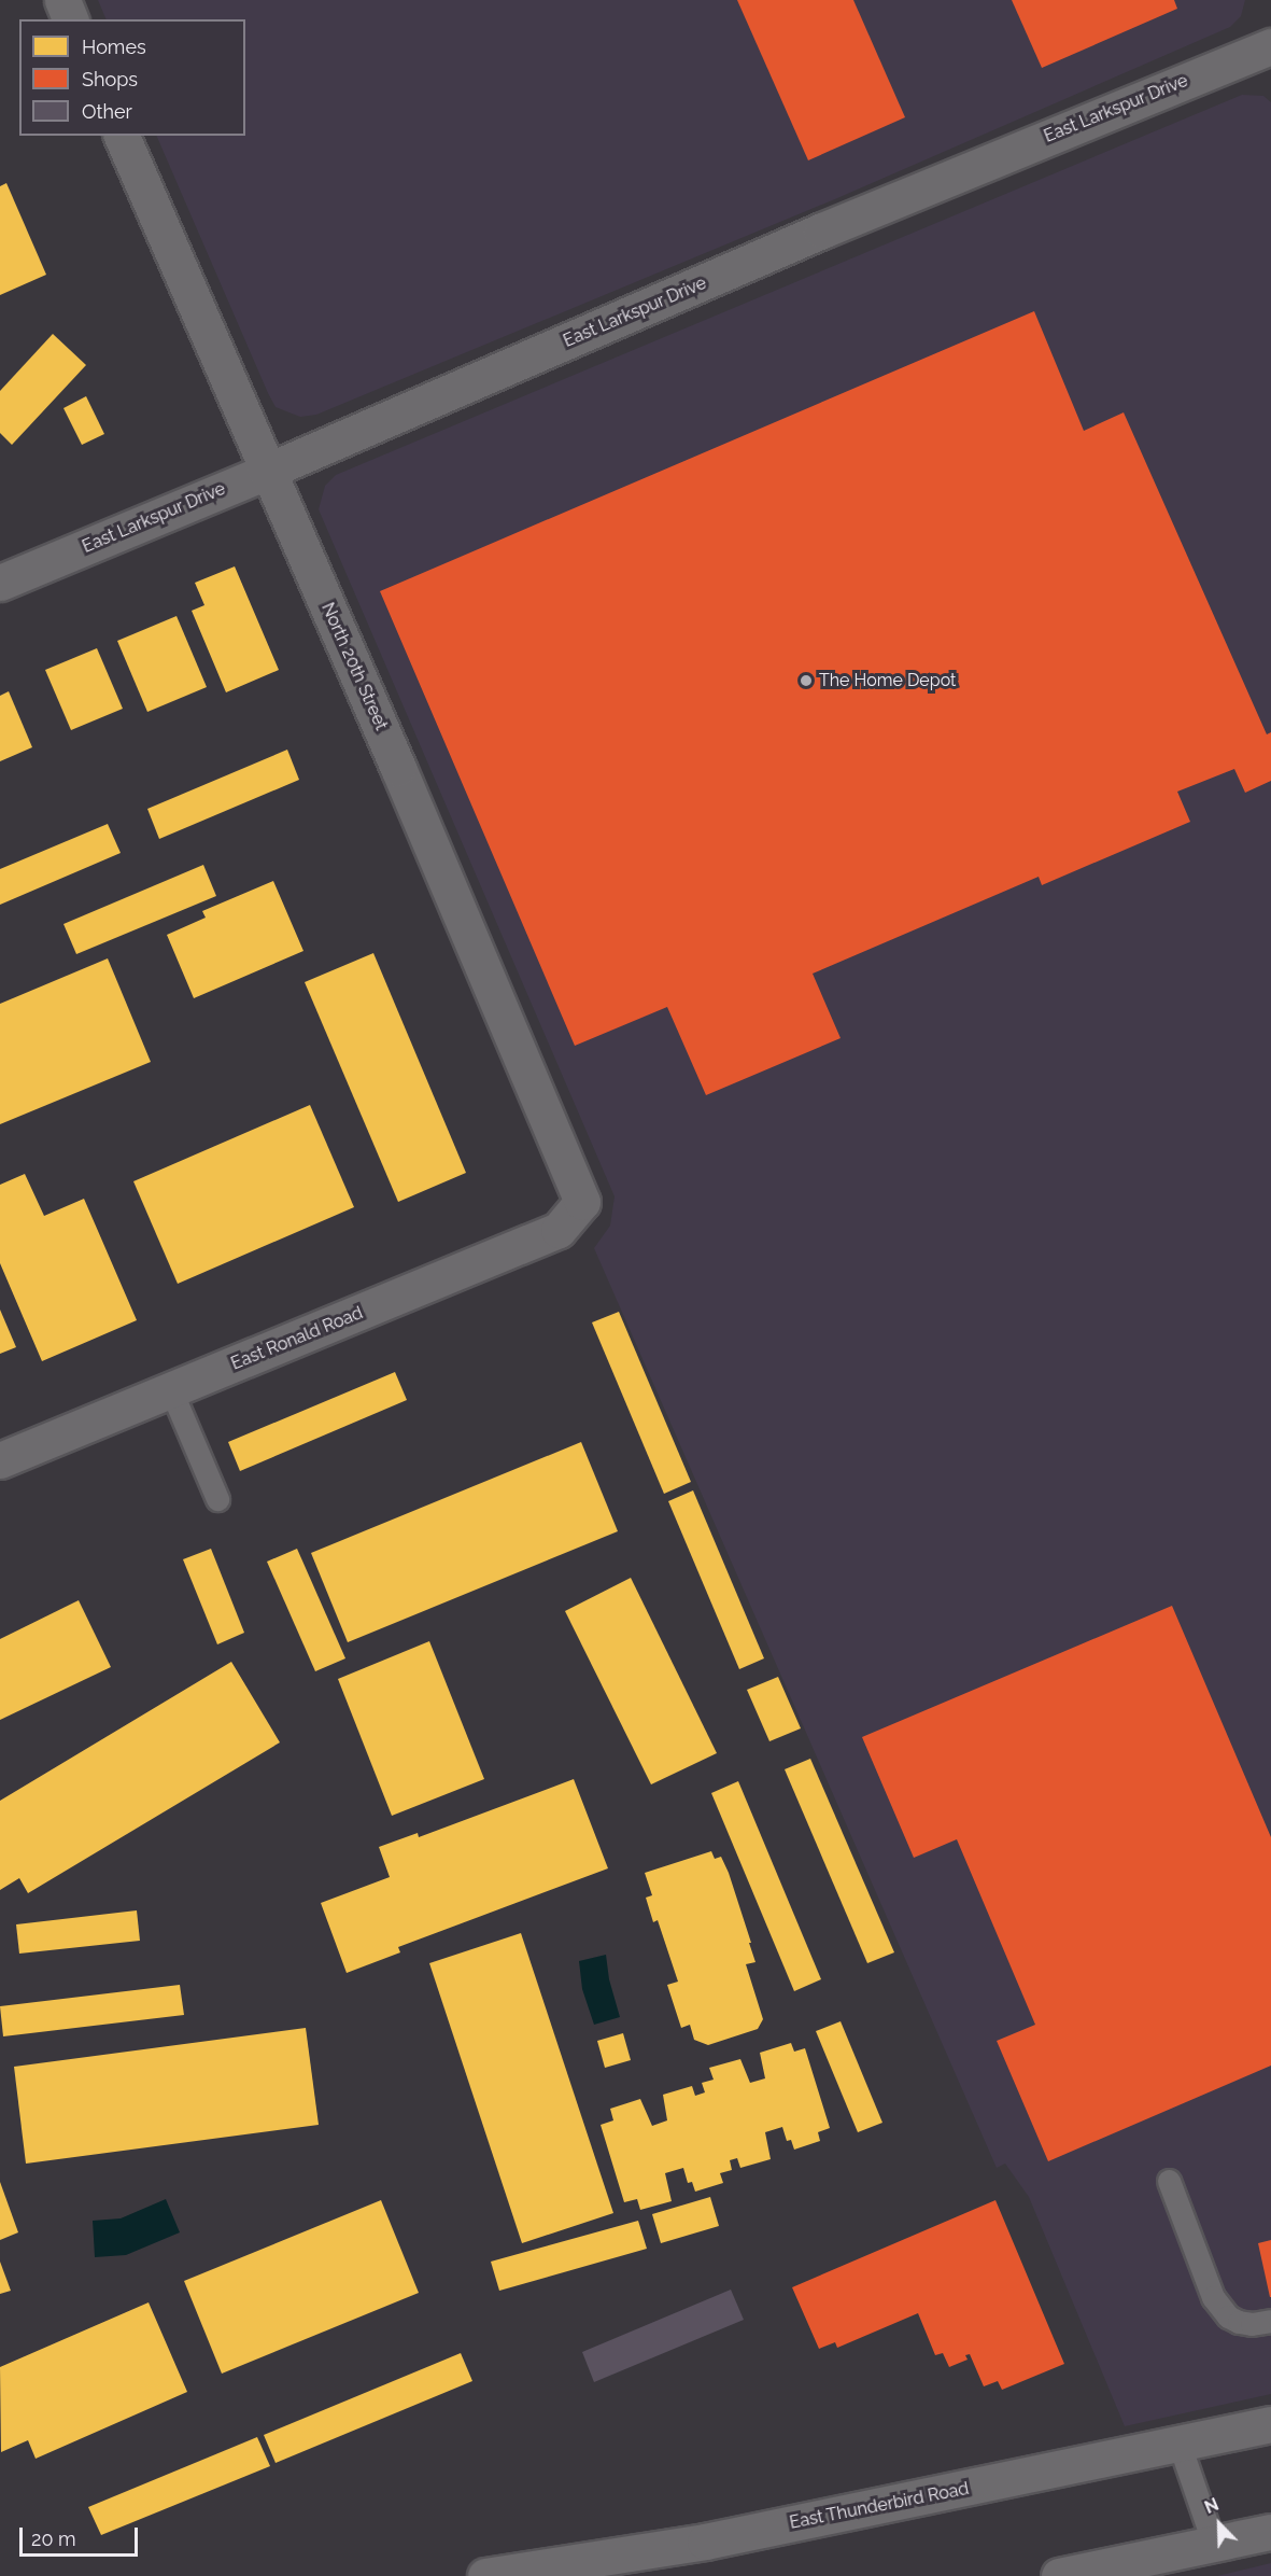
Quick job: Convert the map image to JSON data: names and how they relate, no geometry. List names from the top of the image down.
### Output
{
  "streets": {
    "street": [
      "East Larkspur Drive",
      "North 20th Street",
      "East Ronald Road",
      "East Thunderbird Road"
    ]
  },
  "crossings": [
    ["East Larkspur Drive", "North 20th Street"],
    ["North 20th Street", "East Ronald Road"]
  ],
  "places": ["The Home Depot"],
  "legend": ["Homes", "Shops", "Other"],
  "scale_bar": "20 m",
  "north": "top left"
}
